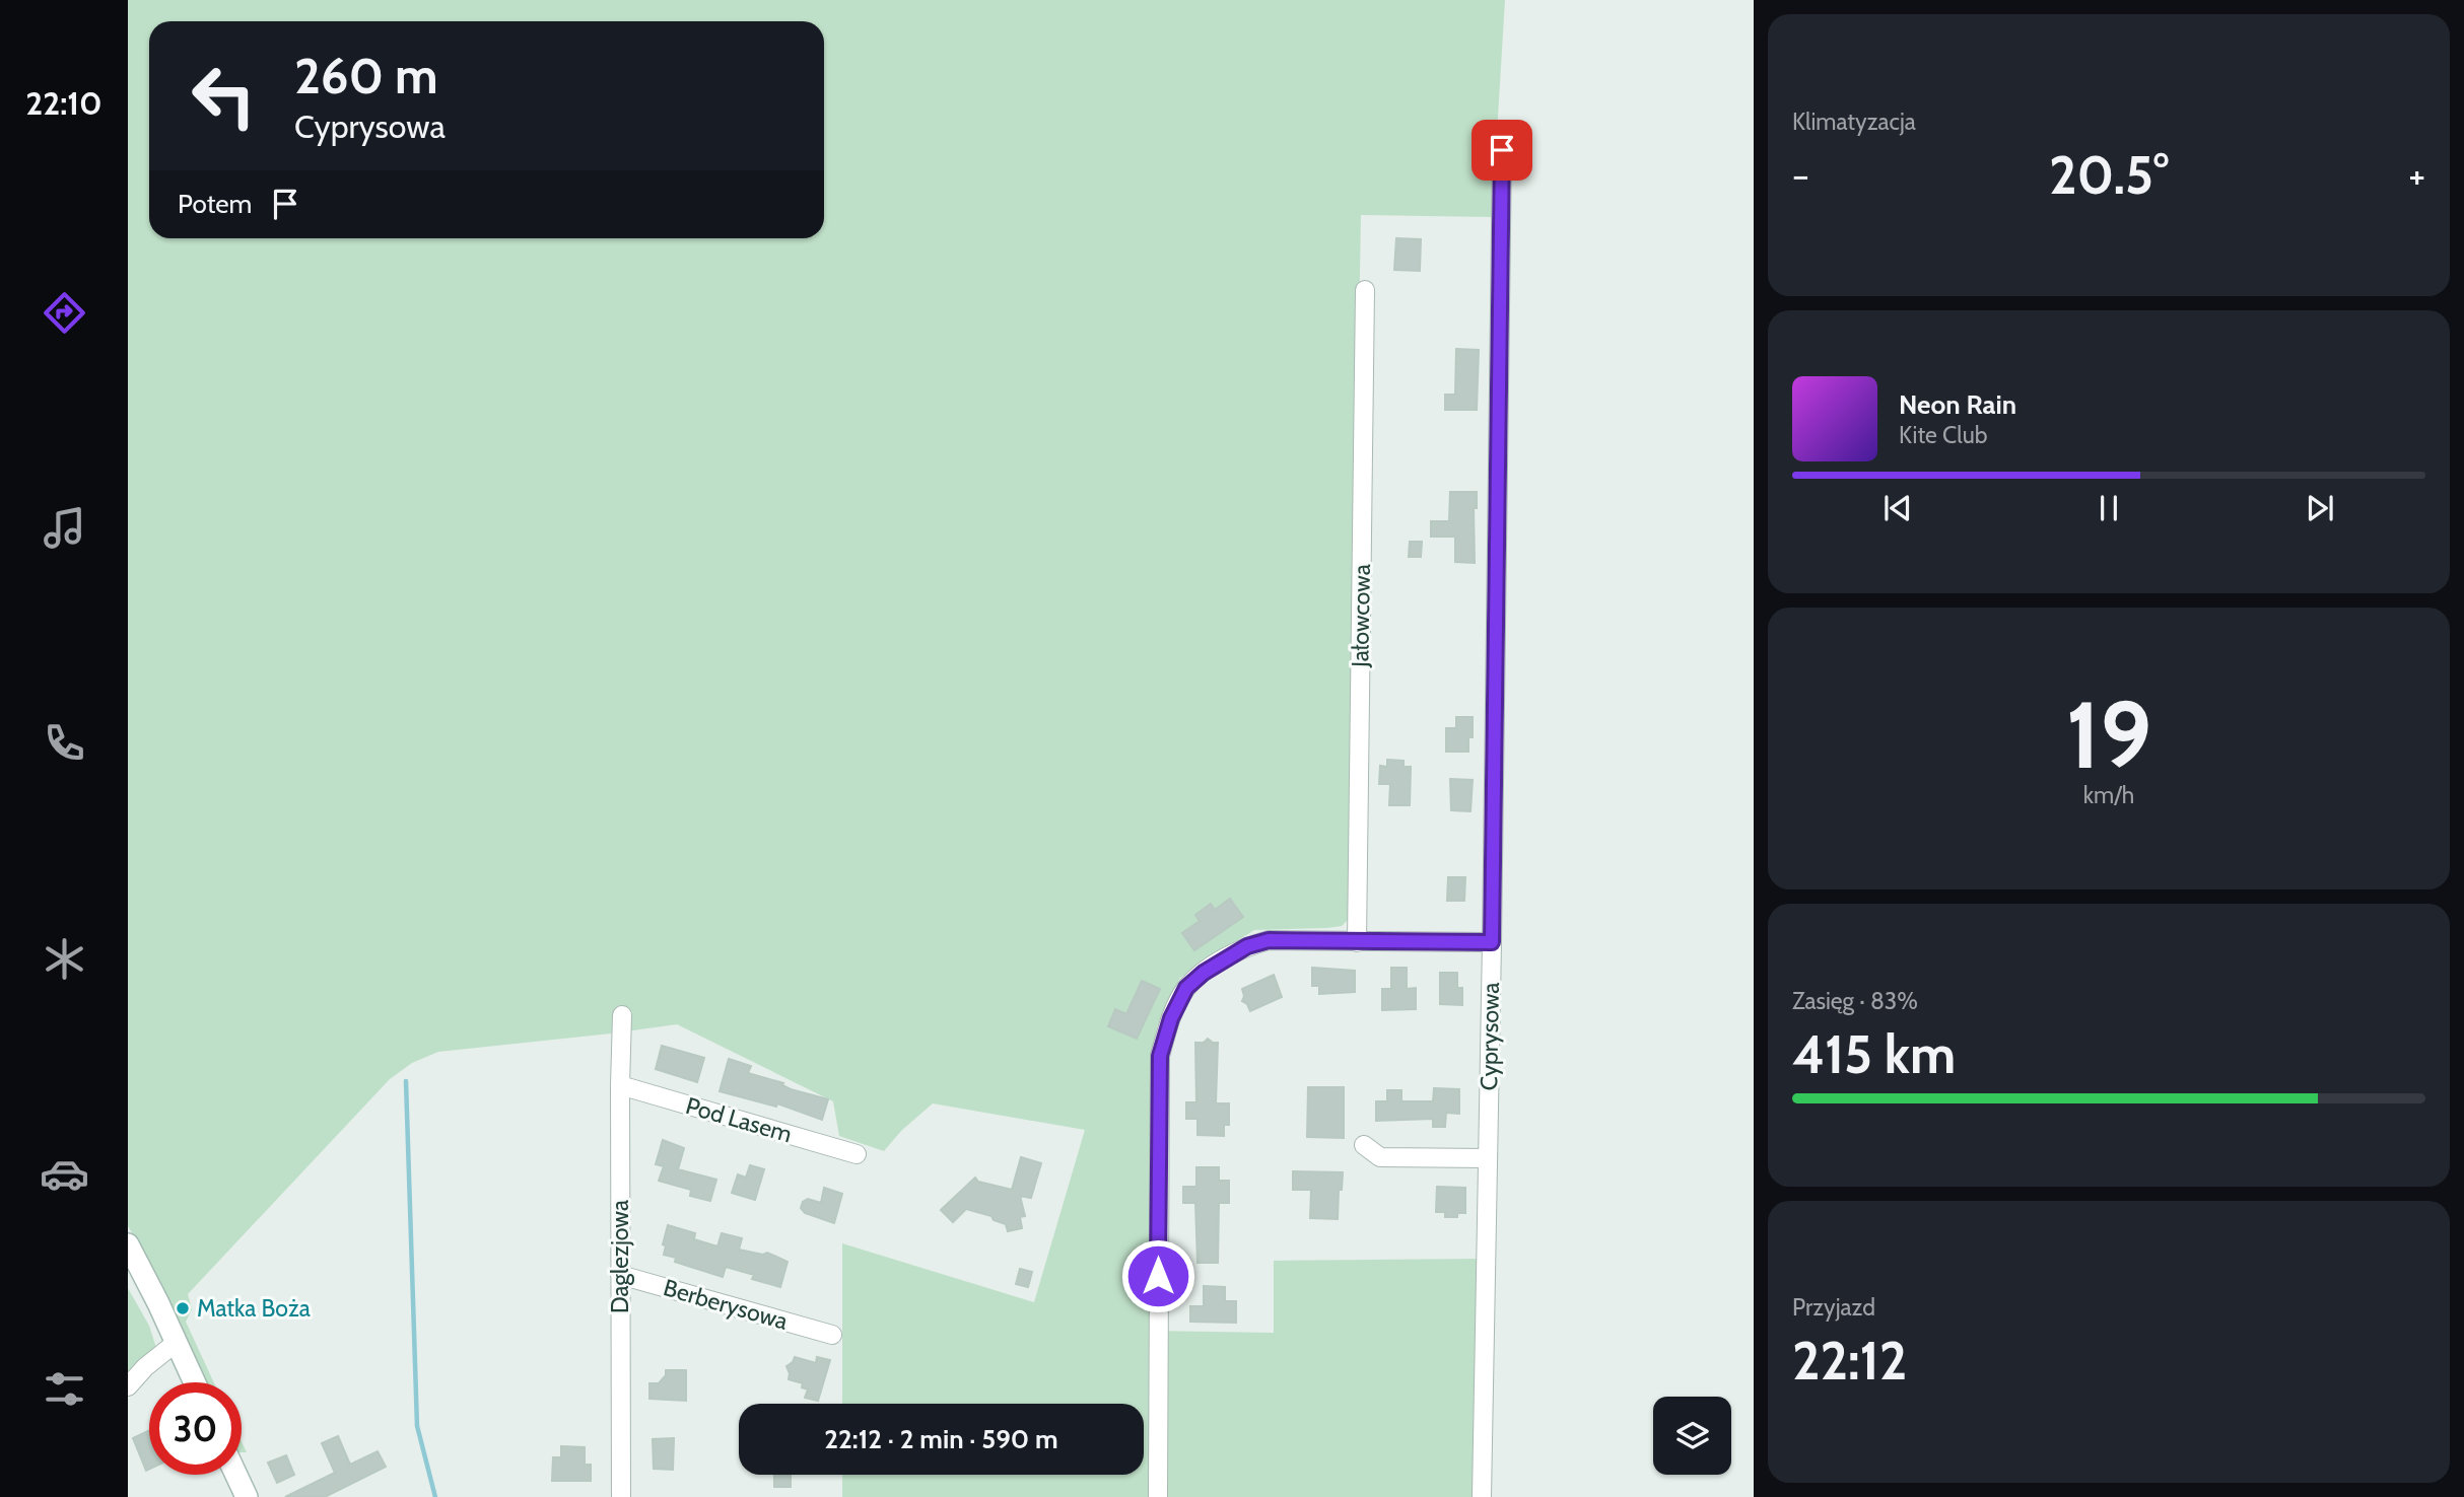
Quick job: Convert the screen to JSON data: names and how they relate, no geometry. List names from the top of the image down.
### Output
{
  "streets": {
    "street": [
      "Jałowcowa",
      "Cyprysowa",
      "Pod Lasem",
      "Daglezjowa",
      "Berberysowa"
    ]
  },
  "crossings": [
    ["Pod Lasem", "Daglezjowa"],
    ["Daglezjowa", "Berberysowa"]
  ],
  "places": ["Matka Boża"],
  "page": {
    "tabs": "22:10",
    "tile": [
      "Klimatyzacja",
      ["19", "km/h"],
      ["Zasięg · 83%", "415 km"],
      ["Przyjazd", "22:12"]
    ],
    "turn": ["260 m", "Cyprysowa"],
    "heat": ["−", "20.5°", "+"],
    "then": "Potem",
    "song": ["Neon Rain", "Kite Club"],
    "limit": "30",
    "trip": "22:12 · 2 min · 590 m"
  }
}
